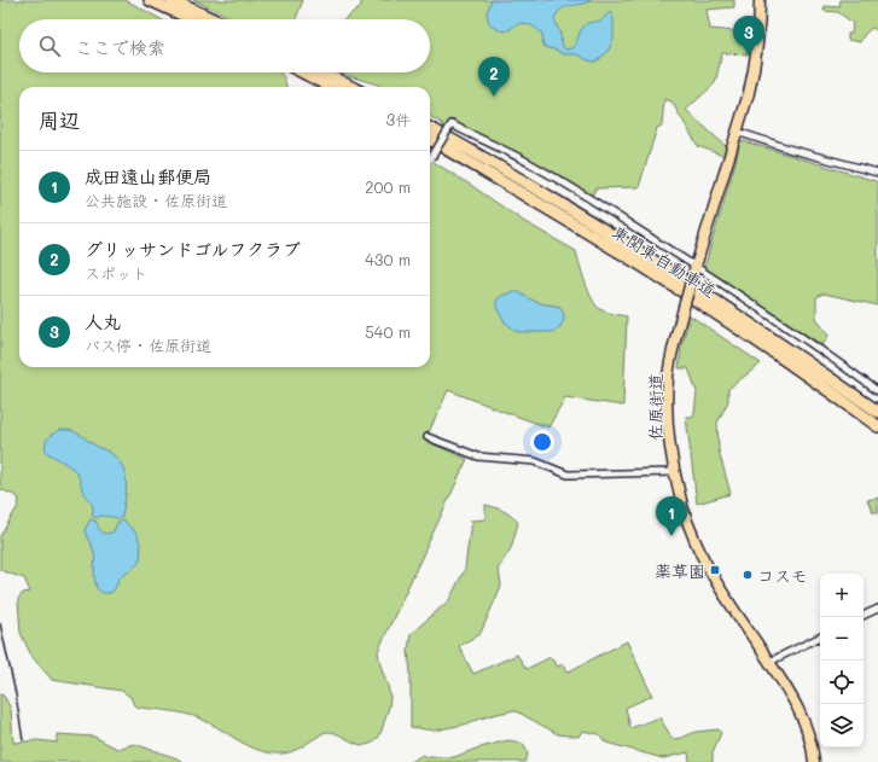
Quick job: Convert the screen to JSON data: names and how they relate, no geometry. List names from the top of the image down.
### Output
{
  "streets": {
    "highway": ["東関東自動車道", "佐原街道"]
  },
  "places": {
    "transit": ["薬草園"],
    "other": ["コスモ"]
  },
  "page": {
    "pins": ["3", "2", "1"],
    "search": "ここで検索",
    "heading": ["周辺", "3件"],
    "list": [
      {
        "mark": "1",
        "name": "成田遠山郵便局",
        "note": "公共施設 · 佐原街道",
        "value": "200 m"
      },
      {
        "mark": "2",
        "name": "グリッサンドゴルフクラブ",
        "note": "スポット",
        "value": "430 m"
      },
      {
        "mark": "3",
        "name": "人丸",
        "note": "バス停 · 佐原街道",
        "value": "540 m"
      }
    ],
    "map_buttons": ["+", "−"]
  }
}
